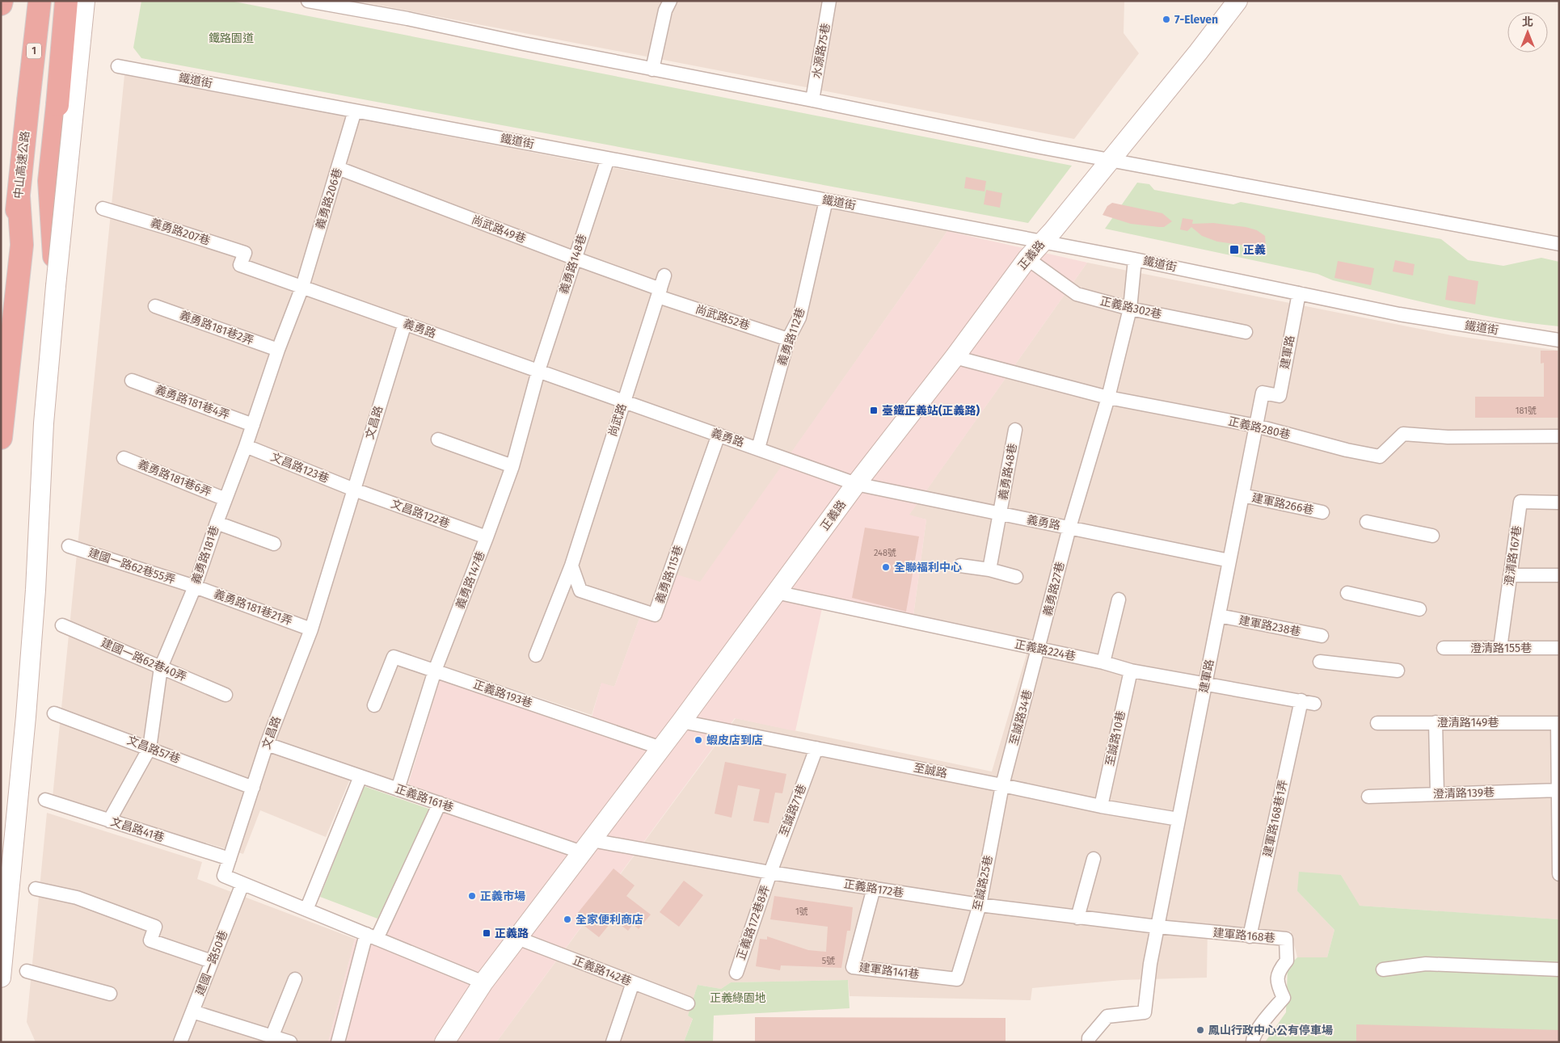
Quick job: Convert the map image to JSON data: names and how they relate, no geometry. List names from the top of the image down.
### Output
{
  "streets": {
    "highway": ["1", "中山高速公路"],
    "street": [
      "水源路75巷",
      "鐵道街",
      "義勇路206巷",
      "尚武路49巷",
      "義勇路207巷",
      "正義路",
      "義勇路148巷",
      "正義路302巷",
      "尚武路52巷",
      "義勇路181巷2弄",
      "義勇路",
      "義勇路112巷",
      "建軍路",
      "義勇路181巷4弄",
      "尚武路",
      "文昌路",
      "正義路280巷",
      "文昌路123巷",
      "義勇路48巷",
      "義勇路181巷6弄",
      "建軍路266巷",
      "文昌路122巷",
      "義勇路181巷",
      "澄清路167巷",
      "建國一路62巷55弄",
      "義勇路115巷",
      "義勇路147巷",
      "義勇路27巷",
      "義勇路181巷21弄",
      "建軍路238巷",
      "澄清路155巷",
      "正義路224巷",
      "建國一路62巷40弄",
      "正義路193巷",
      "至誠路34巷",
      "澄清路149巷",
      "至誠路10巷",
      "文昌路57巷",
      "至誠路",
      "澄清路139巷",
      "正義路161巷",
      "至誠路71巷",
      "建軍路168巷1弄",
      "文昌路41巷",
      "至誠路25巷",
      "正義路172巷",
      "正義路172巷8弄",
      "建軍路168巷",
      "建國一路50巷",
      "正義路142巷",
      "建軍路141巷"
    ]
  },
  "crossings": [
    ["鐵道街", "義勇路206巷"],
    ["鐵道街", "正義路"],
    ["鐵道街", "義勇路148巷"],
    ["鐵道街", "義勇路112巷"],
    ["鐵道街", "建軍路"],
    ["鐵道街", "義勇路27巷"],
    ["義勇路206巷", "尚武路49巷"],
    ["義勇路206巷", "義勇路"],
    ["義勇路206巷", "義勇路181巷"],
    ["尚武路49巷", "義勇路148巷"],
    ["尚武路49巷", "尚武路52巷"],
    ["尚武路49巷", "尚武路"],
    ["義勇路207巷", "義勇路"],
    ["正義路", "正義路302巷"],
    ["正義路", "義勇路"],
    ["正義路", "文昌路"],
    ["正義路", "正義路280巷"],
    ["正義路", "正義路224巷"],
    ["正義路", "正義路193巷"],
    ["正義路", "至誠路"],
    ["正義路", "正義路161巷"],
    ["正義路", "正義路172巷"],
    ["正義路", "正義路142巷"],
    ["義勇路148巷", "義勇路"],
    ["義勇路148巷", "義勇路147巷"],
    ["正義路302巷", "義勇路27巷"],
    ["尚武路52巷", "義勇路112巷"],
    ["尚武路52巷", "尚武路"],
    ["義勇路181巷2弄", "義勇路181巷"],
    ["義勇路", "義勇路112巷"],
    ["義勇路", "建軍路"],
    ["義勇路", "尚武路"],
    ["義勇路", "文昌路"],
    ["義勇路", "義勇路48巷"],
    ["義勇路", "義勇路181巷"],
    ["義勇路", "義勇路115巷"],
    ["義勇路", "義勇路147巷"],
    ["義勇路", "義勇路27巷"],
    ["建軍路", "正義路280巷"],
    ["建軍路", "建軍路266巷"],
    ["建軍路", "建軍路238巷"],
    ["建軍路", "正義路224巷"],
    ["建軍路", "至誠路"],
    ["建軍路", "正義路172巷"],
    ["建軍路", "建軍路168巷"],
    ["義勇路181巷4弄", "義勇路181巷"],
    ["尚武路", "義勇路115巷"],
    ["文昌路", "文昌路123巷"],
    ["文昌路", "文昌路122巷"],
    ["文昌路", "義勇路181巷21弄"],
    ["文昌路", "文昌路57巷"],
    ["文昌路", "正義路161巷"],
    ["文昌路", "文昌路41巷"],
    ["文昌路", "建國一路50巷"],
    ["正義路280巷", "義勇路27巷"],
    ["文昌路123巷", "文昌路122巷"],
    ["文昌路123巷", "義勇路181巷"],
    ["義勇路181巷6弄", "義勇路181巷"],
    ["文昌路122巷", "義勇路147巷"],
    ["義勇路181巷", "建國一路62巷55弄"],
    ["義勇路181巷", "義勇路181巷21弄"],
    ["義勇路181巷", "建國一路62巷40弄"],
    ["義勇路181巷", "文昌路57巷"],
    ["義勇路181巷", "文昌路41巷"],
    ["澄清路167巷", "澄清路155巷"],
    ["建國一路62巷55弄", "義勇路181巷21弄"],
    ["義勇路147巷", "正義路193巷"],
    ["義勇路147巷", "正義路161巷"],
    ["義勇路27巷", "正義路224巷"],
    ["義勇路27巷", "至誠路34巷"],
    ["正義路224巷", "至誠路34巷"],
    ["正義路224巷", "至誠路10巷"],
    ["正義路224巷", "建軍路168巷1弄"],
    ["至誠路34巷", "至誠路"],
    ["至誠路34巷", "至誠路25巷"],
    ["至誠路10巷", "至誠路"],
    ["至誠路", "至誠路71巷"],
    ["至誠路", "至誠路25巷"],
    ["正義路161巷", "正義路172巷"],
    ["至誠路71巷", "正義路172巷"],
    ["至誠路71巷", "正義路172巷8弄"],
    ["建軍路168巷1弄", "建軍路168巷"],
    ["至誠路25巷", "正義路172巷"],
    ["至誠路25巷", "建軍路141巷"],
    ["正義路172巷", "正義路172巷8弄"],
    ["正義路172巷", "建軍路168巷"],
    ["正義路172巷", "建軍路141巷"]
  ],
  "parks": ["鐵路園道", "正義綠園地"],
  "places": {
    "other": [
      "7-Eleven",
      "全聯福利中心",
      "蝦皮店到店",
      "正義市場",
      "全家便利商店",
      "鳳山行政中心公有停車場"
    ],
    "transit": ["正義", "臺鐵正義站(正義路)", "正義路"]
  },
  "house_numbers": [
    "181號",
    "248號",
    "1號",
    "5號"
  ],
  "north": "top"
}
